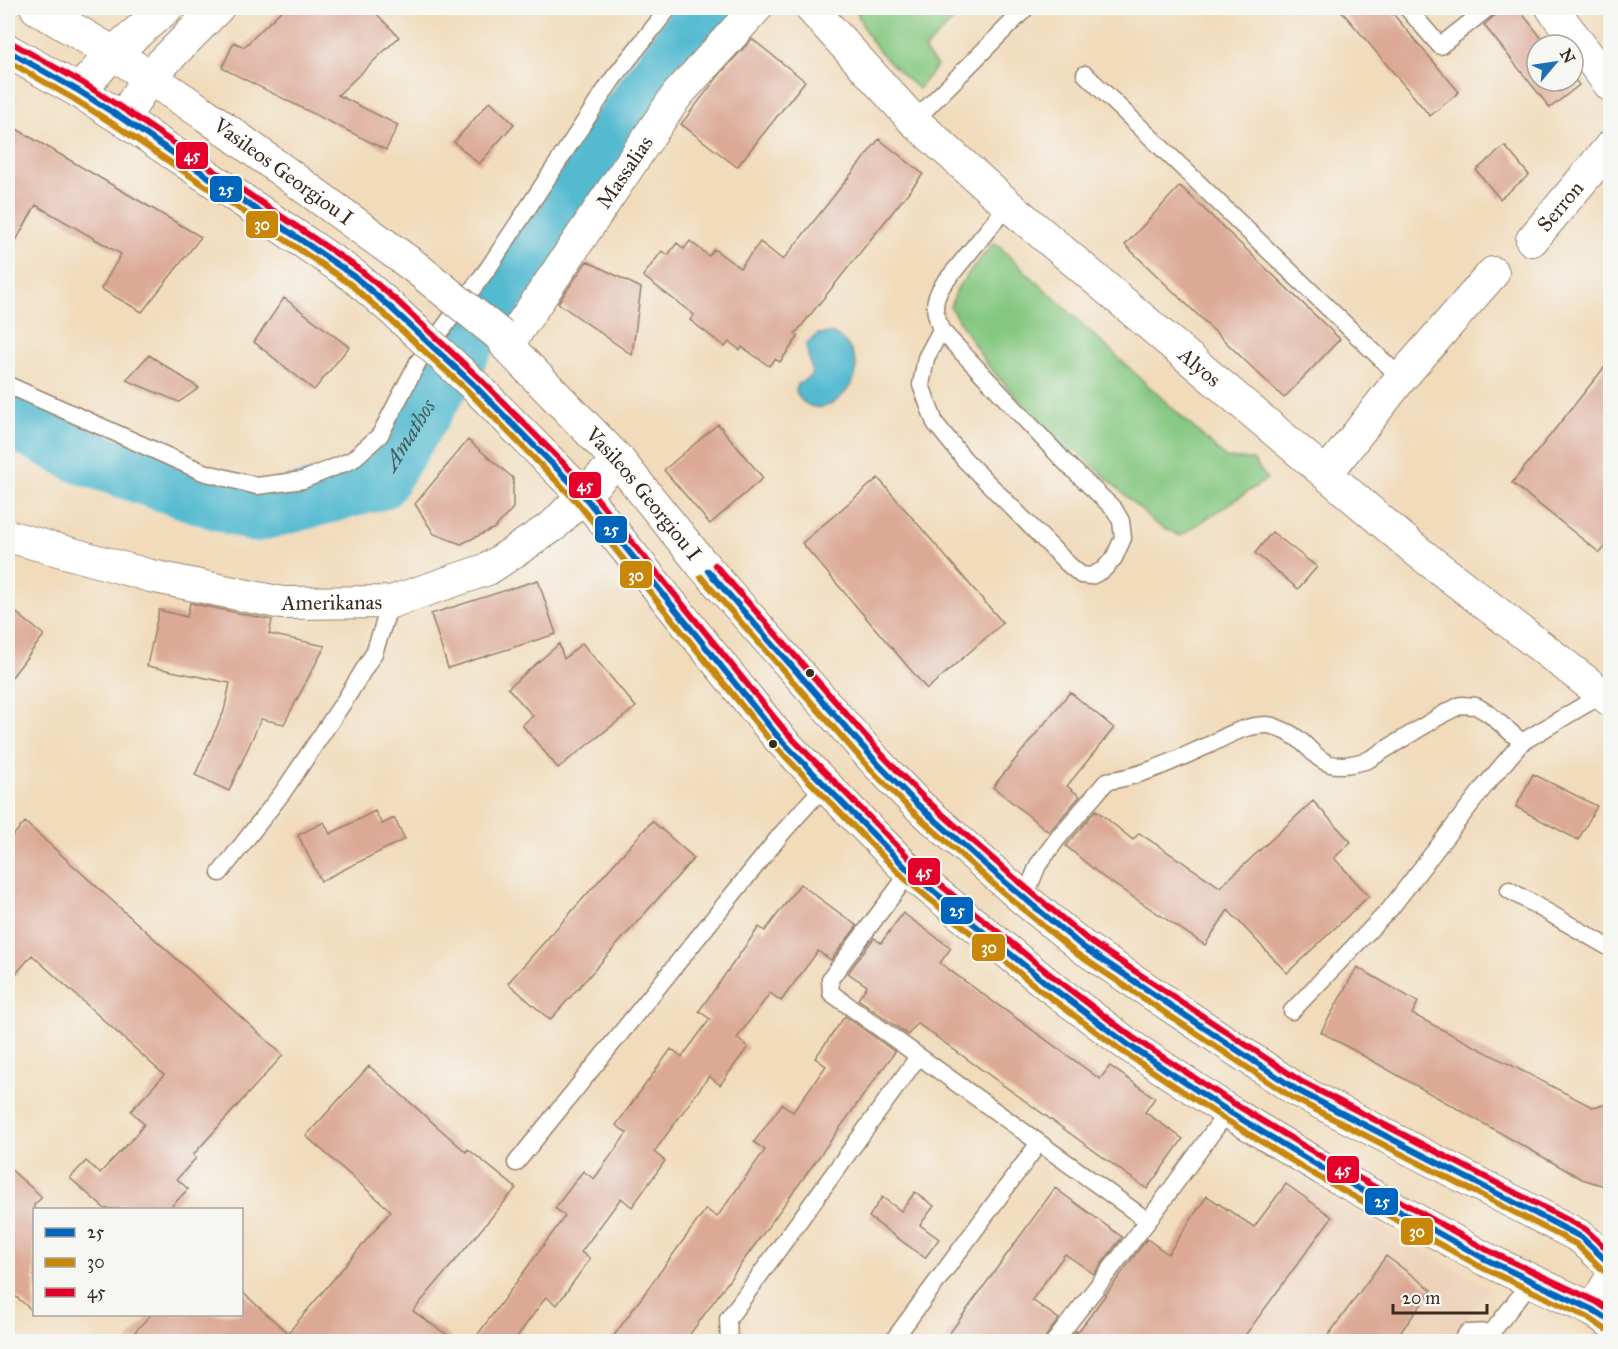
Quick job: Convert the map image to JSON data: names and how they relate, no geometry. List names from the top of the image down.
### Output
{
  "streets": {
    "main road": ["Vasileos Georgiou I"],
    "street": [
      "Massalias",
      "Serron",
      "Alyos",
      "Amerikanas"
    ]
  },
  "crossings": [
    ["Vasileos Georgiou I", "Massalias"],
    ["Vasileos Georgiou I", "Amerikanas"]
  ],
  "water": ["Amathos"],
  "lines": ["transit line 45", "transit line 25", "transit line 30"],
  "legend": ["25", "30", "45"],
  "scale_bar": "20 m",
  "north": "top right"
}
